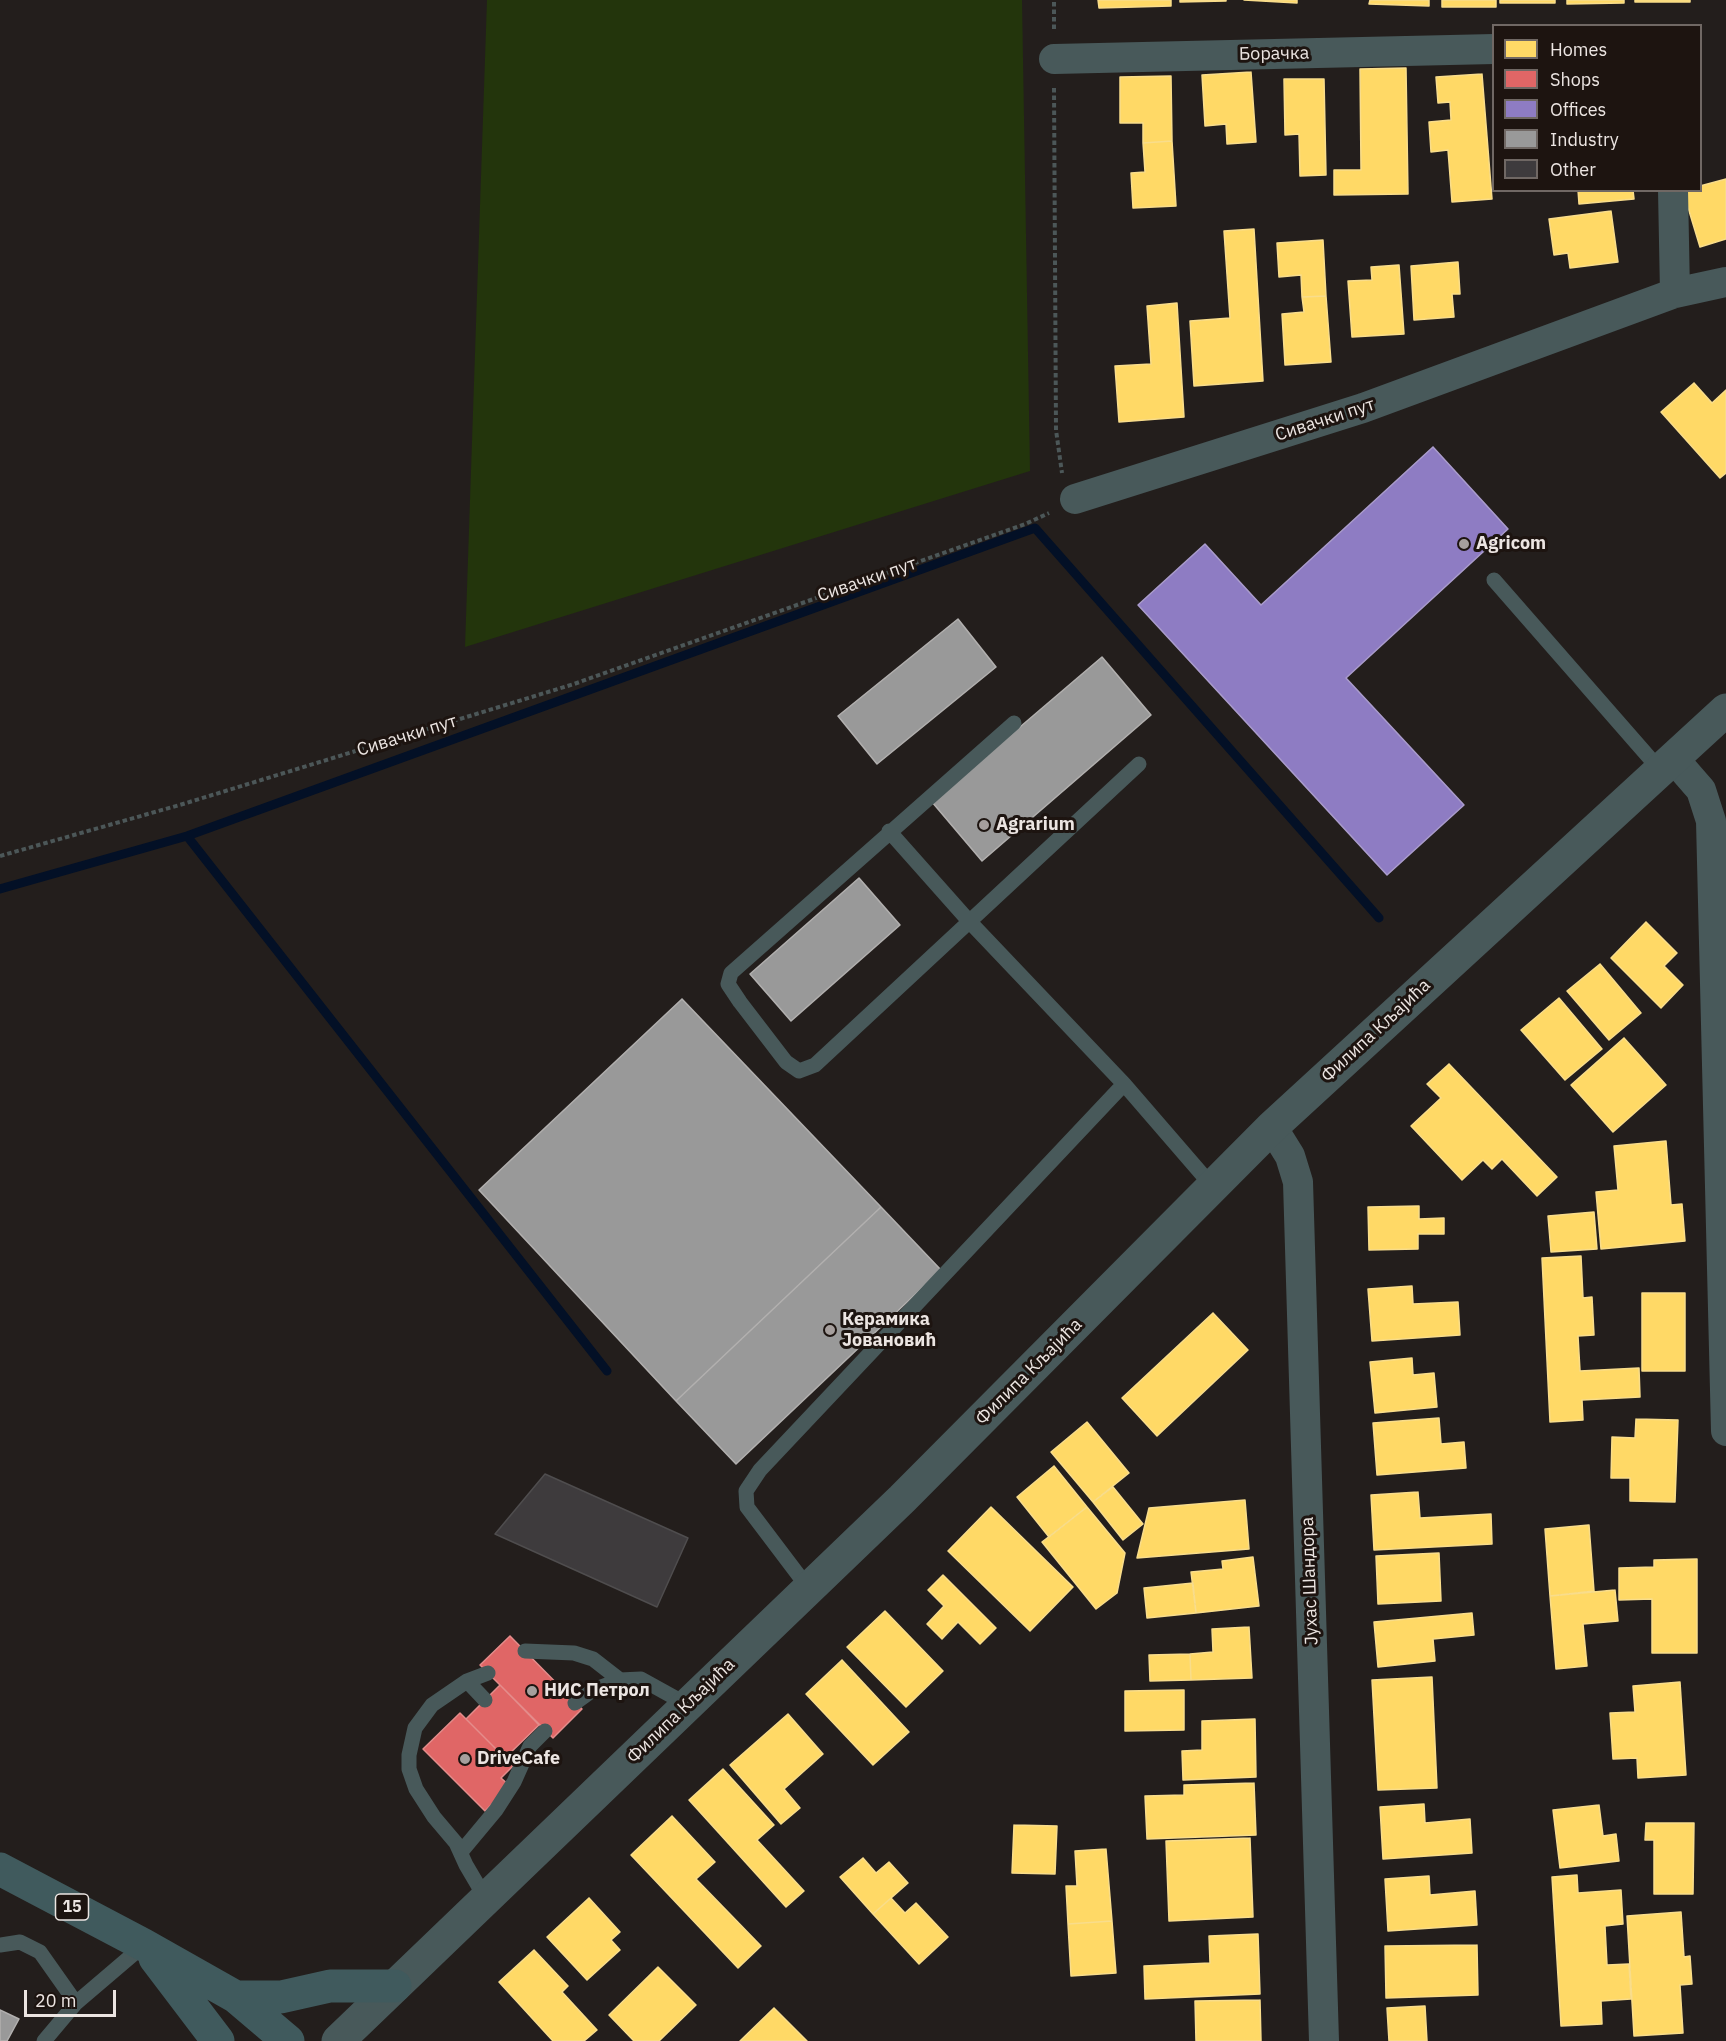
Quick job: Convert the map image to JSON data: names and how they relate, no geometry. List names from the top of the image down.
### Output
{
  "streets": {
    "main road": ["15"],
    "street": [
      "Борачка",
      "Сивачки пут",
      "Филипа Кљајића",
      "Јухас Шандора"
    ]
  },
  "crossings": [
    ["Филипа Кљајића", "Јухас Шандора"]
  ],
  "places": [
    "Agricom",
    "Agrarium",
    "Керамика Јовановић",
    "НИС Петрол",
    "DriveCafe"
  ],
  "legend": [
    "Homes",
    "Shops",
    "Offices",
    "Industry",
    "Other"
  ],
  "scale_bar": "20 m"
}
